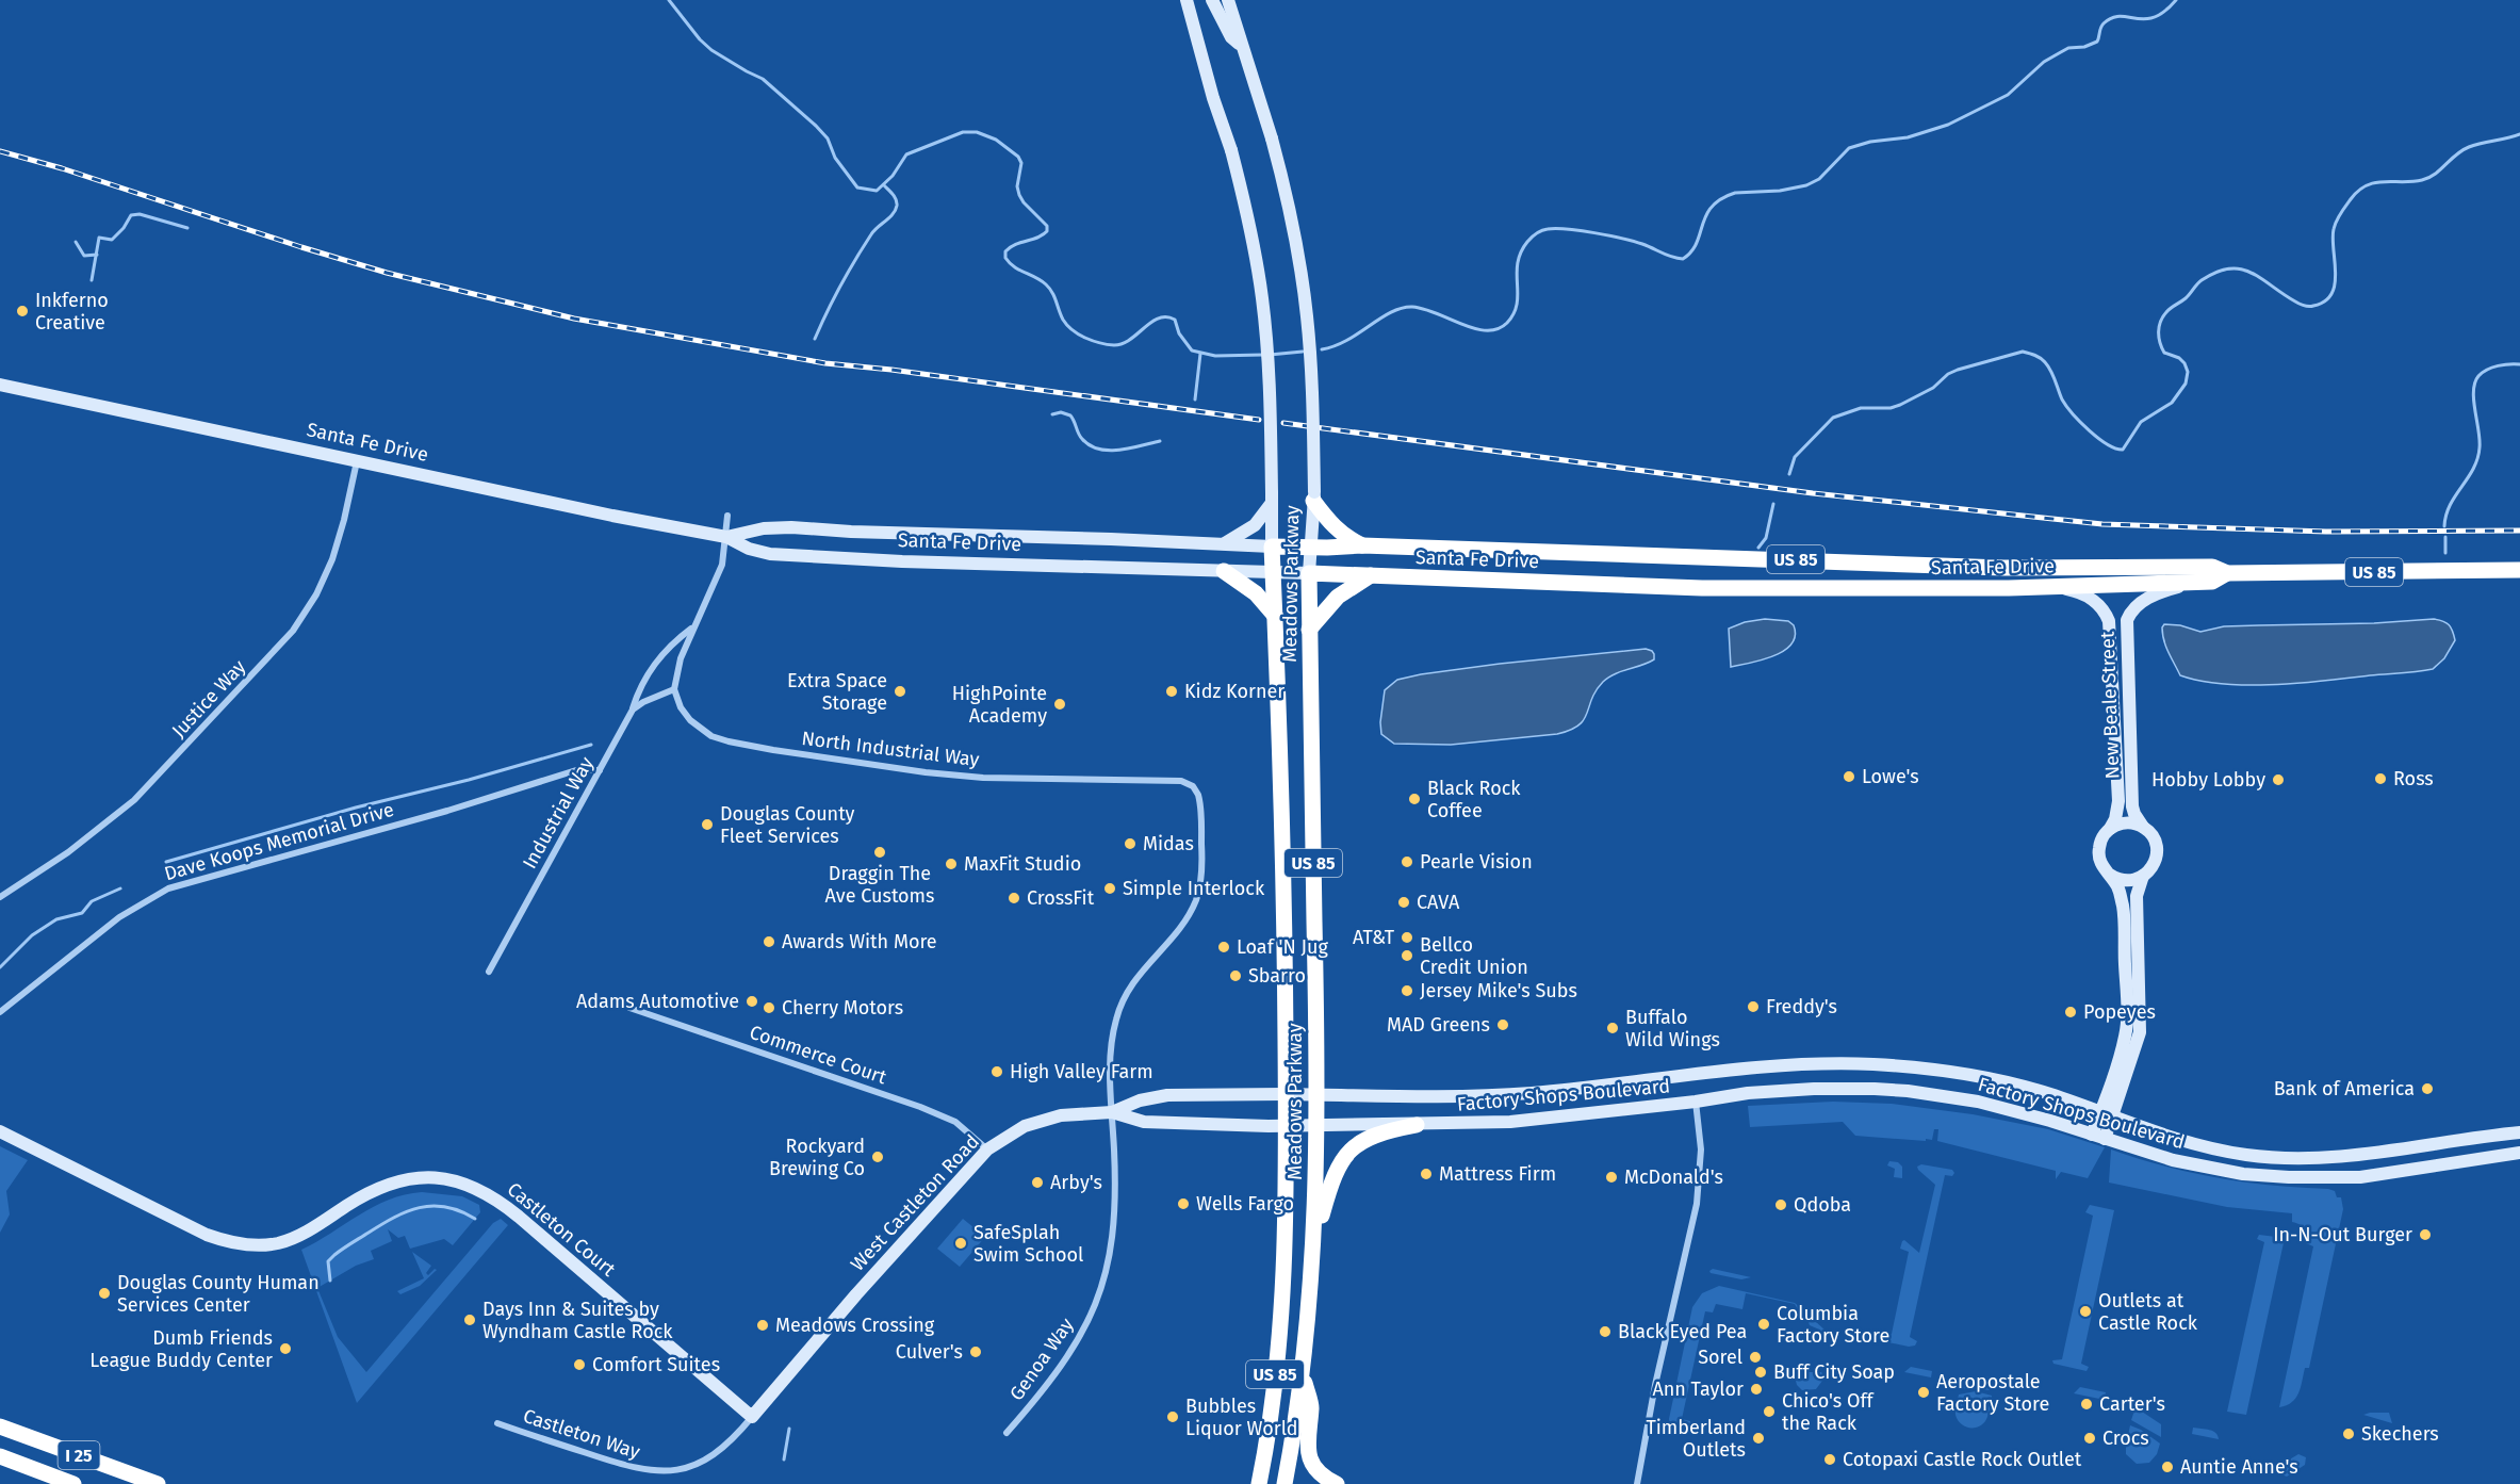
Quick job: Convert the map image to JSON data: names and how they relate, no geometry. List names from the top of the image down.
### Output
{
  "streets": {
    "highway": [
      "Santa Fe Drive",
      "US 85",
      "Meadows Parkway",
      "I 25"
    ],
    "main road": [
      "New Beale Street",
      "Factory Shops Boulevard",
      "West Castleton Road",
      "Castleton Court"
    ],
    "street": [
      "Justice Way",
      "North Industrial Way",
      "Industrial Way",
      "Dave Koops Memorial Drive",
      "Commerce Court",
      "Genoa Way",
      "Castleton Way"
    ]
  },
  "crossings": [
    ["Santa Fe Drive", "Meadows Parkway"],
    ["Santa Fe Drive", "Justice Way"],
    ["Santa Fe Drive", "New Beale Street"],
    ["Meadows Parkway", "Factory Shops Boulevard"],
    ["North Industrial Way", "Factory Shops Boulevard"],
    ["North Industrial Way", "West Castleton Road"],
    ["North Industrial Way", "Genoa Way"],
    ["Industrial Way", "Dave Koops Memorial Drive"],
    ["Commerce Court", "West Castleton Road"],
    ["Factory Shops Boulevard", "West Castleton Road"],
    ["Factory Shops Boulevard", "Genoa Way"],
    ["West Castleton Road", "Castleton Court"],
    ["West Castleton Road", "Genoa Way"],
    ["West Castleton Road", "Castleton Way"],
    ["Castleton Court", "Castleton Way"]
  ],
  "places": [
    "Inkferno Creative",
    "Extra Space Storage",
    "Kidz Korner",
    "HighPointe Academy",
    "Lowe's",
    "Ross",
    "Hobby Lobby",
    "Black Rock Coffee",
    "Douglas County Fleet Services",
    "Midas",
    "Draggin The Ave Customs",
    "Pearle Vision",
    "MaxFit Studio",
    "Simple Interlock",
    "CrossFit",
    "CAVA",
    "AT&T",
    "Awards With More",
    "Loaf 'N Jug",
    "Bellco Credit Union",
    "Sbarro",
    "Jersey Mike's Subs",
    "Adams Automotive",
    "Freddy's",
    "Cherry Motors",
    "Popeyes",
    "MAD Greens",
    "Buffalo Wild Wings",
    "High Valley Farm",
    "Bank of America",
    "Rockyard Brewing Co",
    "Mattress Firm",
    "McDonald's",
    "Arby's",
    "Wells Fargo",
    "Qdoba",
    "In-N-Out Burger",
    "SafeSplah Swim School",
    "Douglas County Human Services Center",
    "Outlets at Castle Rock",
    "Days Inn & Suites by Wyndham Castle Rock",
    "Columbia Factory Store",
    "Meadows Crossing",
    "Black Eyed Pea",
    "Dumb Friends League Buddy Center",
    "Culver's",
    "Sorel",
    "Comfort Suites",
    "Buff City Soap",
    "Ann Taylor",
    "Aeropostale Factory Store",
    "Carter's",
    "Chico's Off the Rack",
    "Bubbles Liquor World",
    "Skechers",
    "Timberland Outlets",
    "Crocs",
    "Cotopaxi Castle Rock Outlet",
    "Auntie Anne's"
  ]
}
